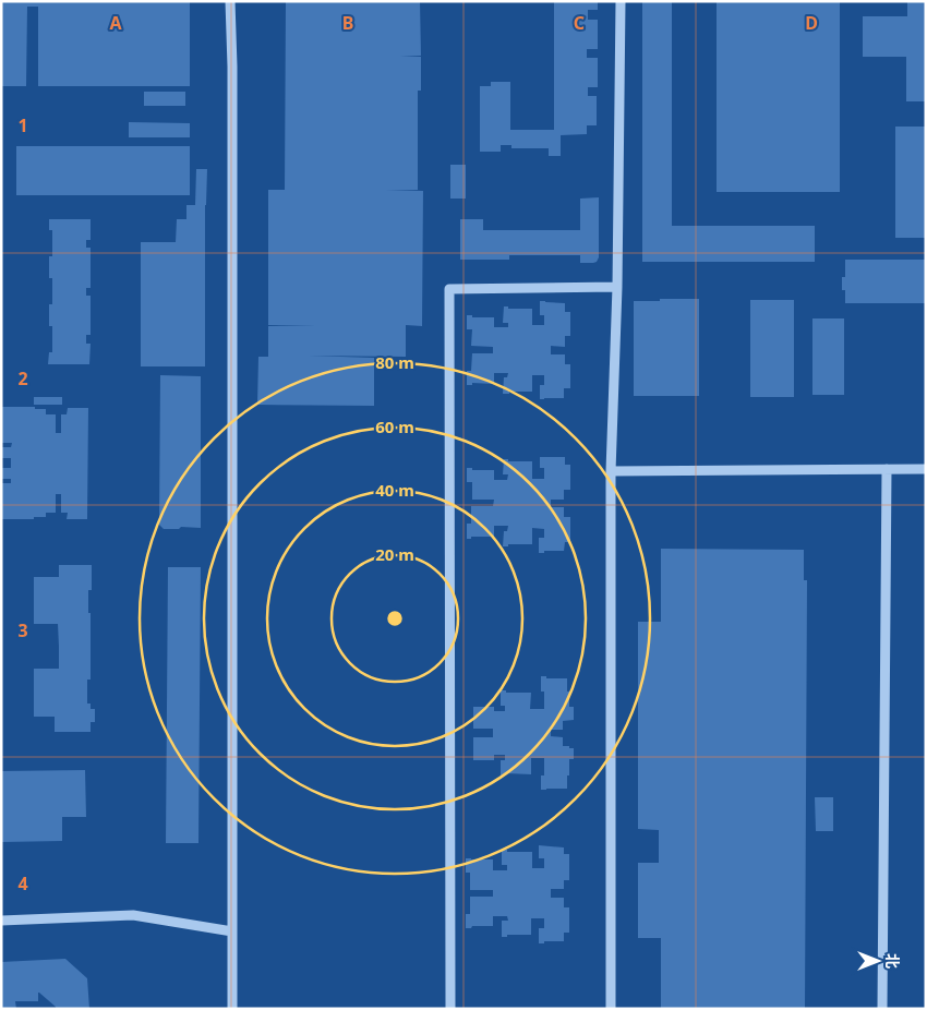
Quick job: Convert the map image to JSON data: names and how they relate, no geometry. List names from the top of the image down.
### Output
{
  "north": "right",
  "grid": {
    "columns": [
      "A",
      "B",
      "C",
      "D"
    ],
    "rows": [
      "1",
      "2",
      "3",
      "4"
    ]
  },
  "rings": [
    "80 m",
    "60 m",
    "40 m",
    "20 m"
  ]
}
